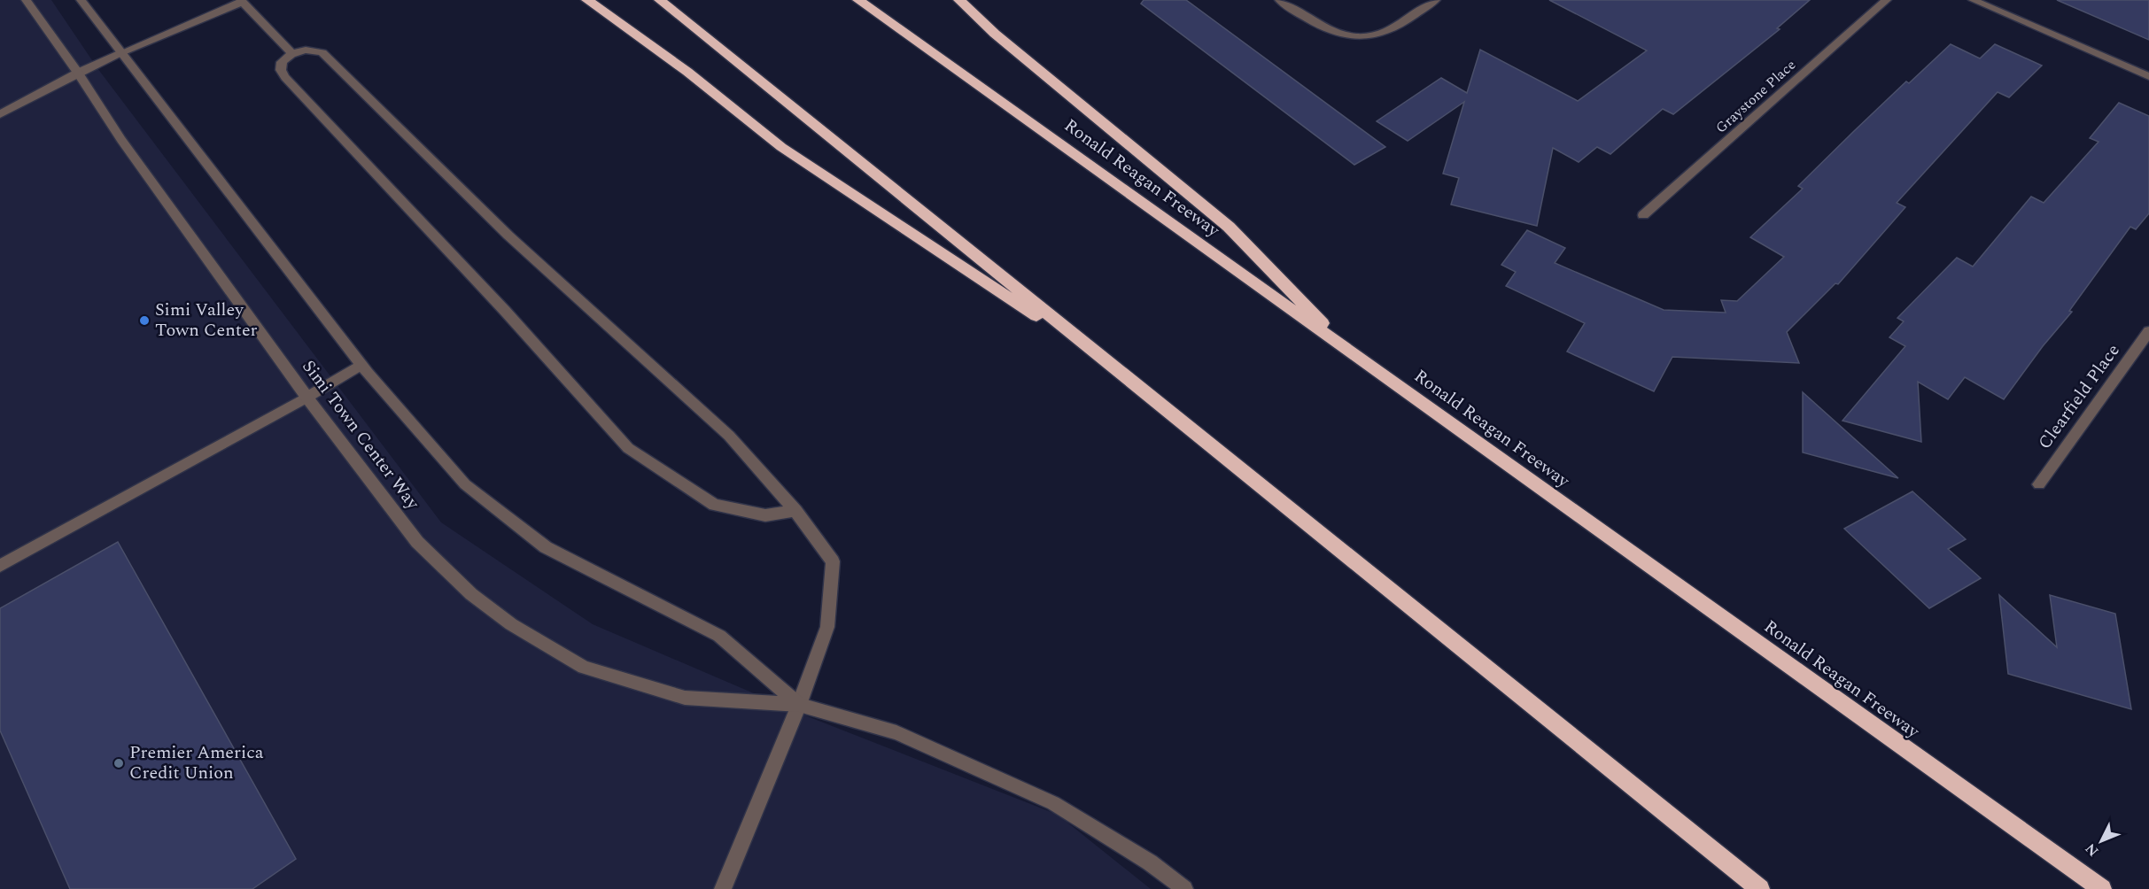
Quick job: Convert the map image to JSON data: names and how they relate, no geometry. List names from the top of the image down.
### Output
{
  "streets": {
    "highway": ["Ronald Reagan Freeway"],
    "street": ["Graystone Place", "Clearfield Place", "Simi Town Center Way"]
  },
  "places": ["Simi Valley Town Center", "Premier America Credit Union"],
  "north": "bottom left"
}
